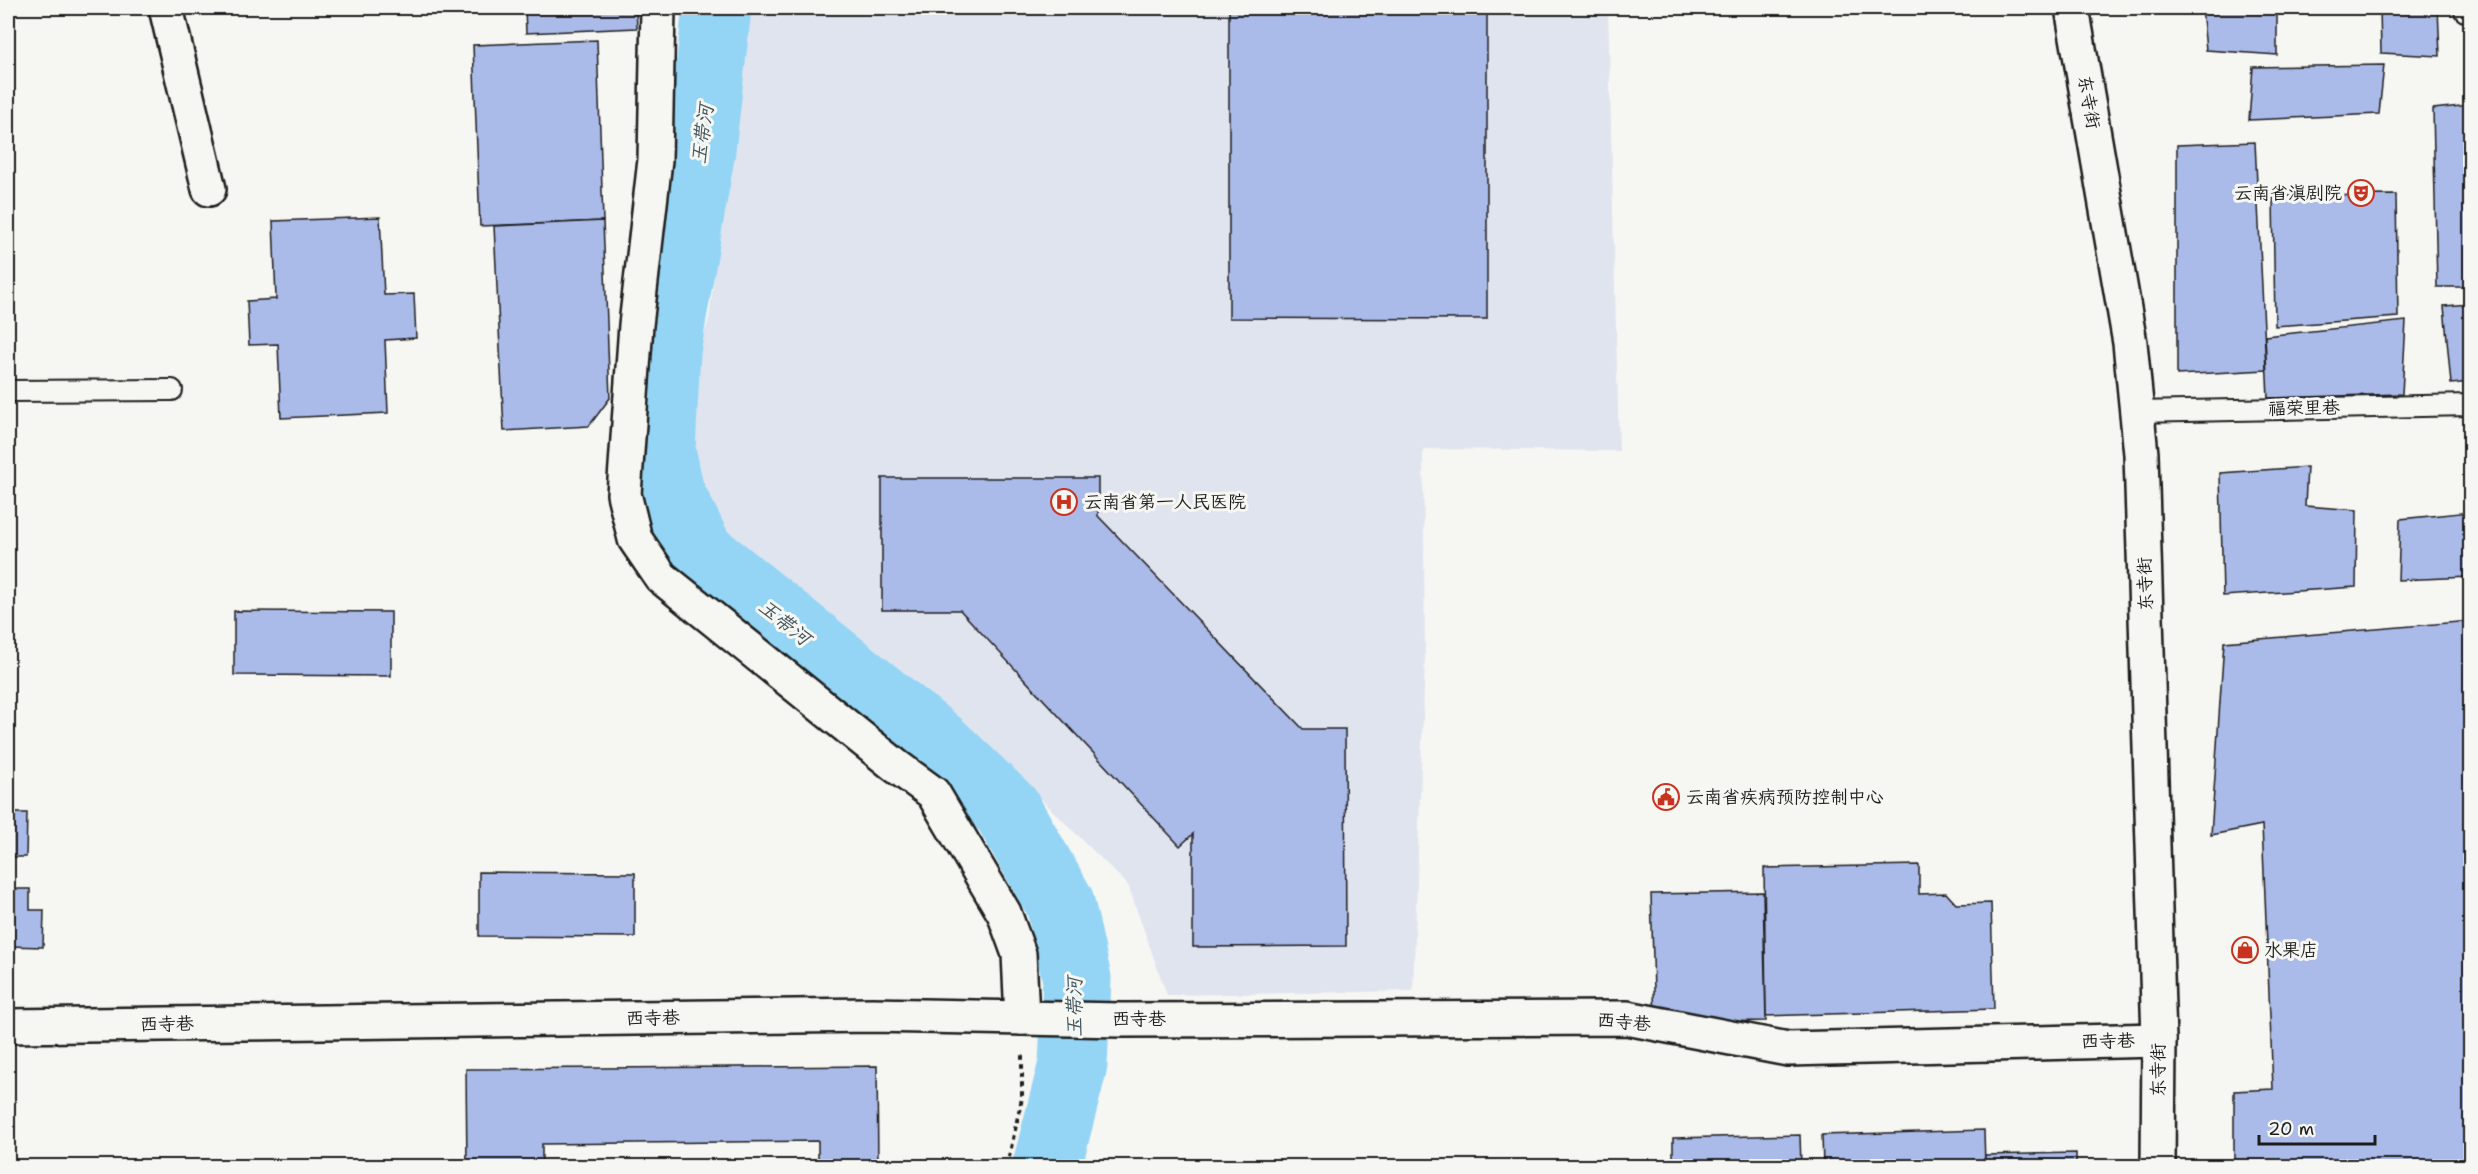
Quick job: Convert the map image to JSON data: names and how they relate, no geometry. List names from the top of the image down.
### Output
{
  "streets": {
    "street": ["东寺街", "西寺巷"],
    "lane": ["福荣里巷"]
  },
  "crossings": [
    ["东寺街", "福荣里巷"],
    ["东寺街", "西寺巷"]
  ],
  "water": ["玉带河"],
  "places": {
    "theatre": ["云南省滇剧院"],
    "hospital": ["云南省第一人民医院"],
    "public building": ["云南省疾病预防控制中心"],
    "shop": ["水果店"]
  },
  "scale_bar": "20 m"
}
